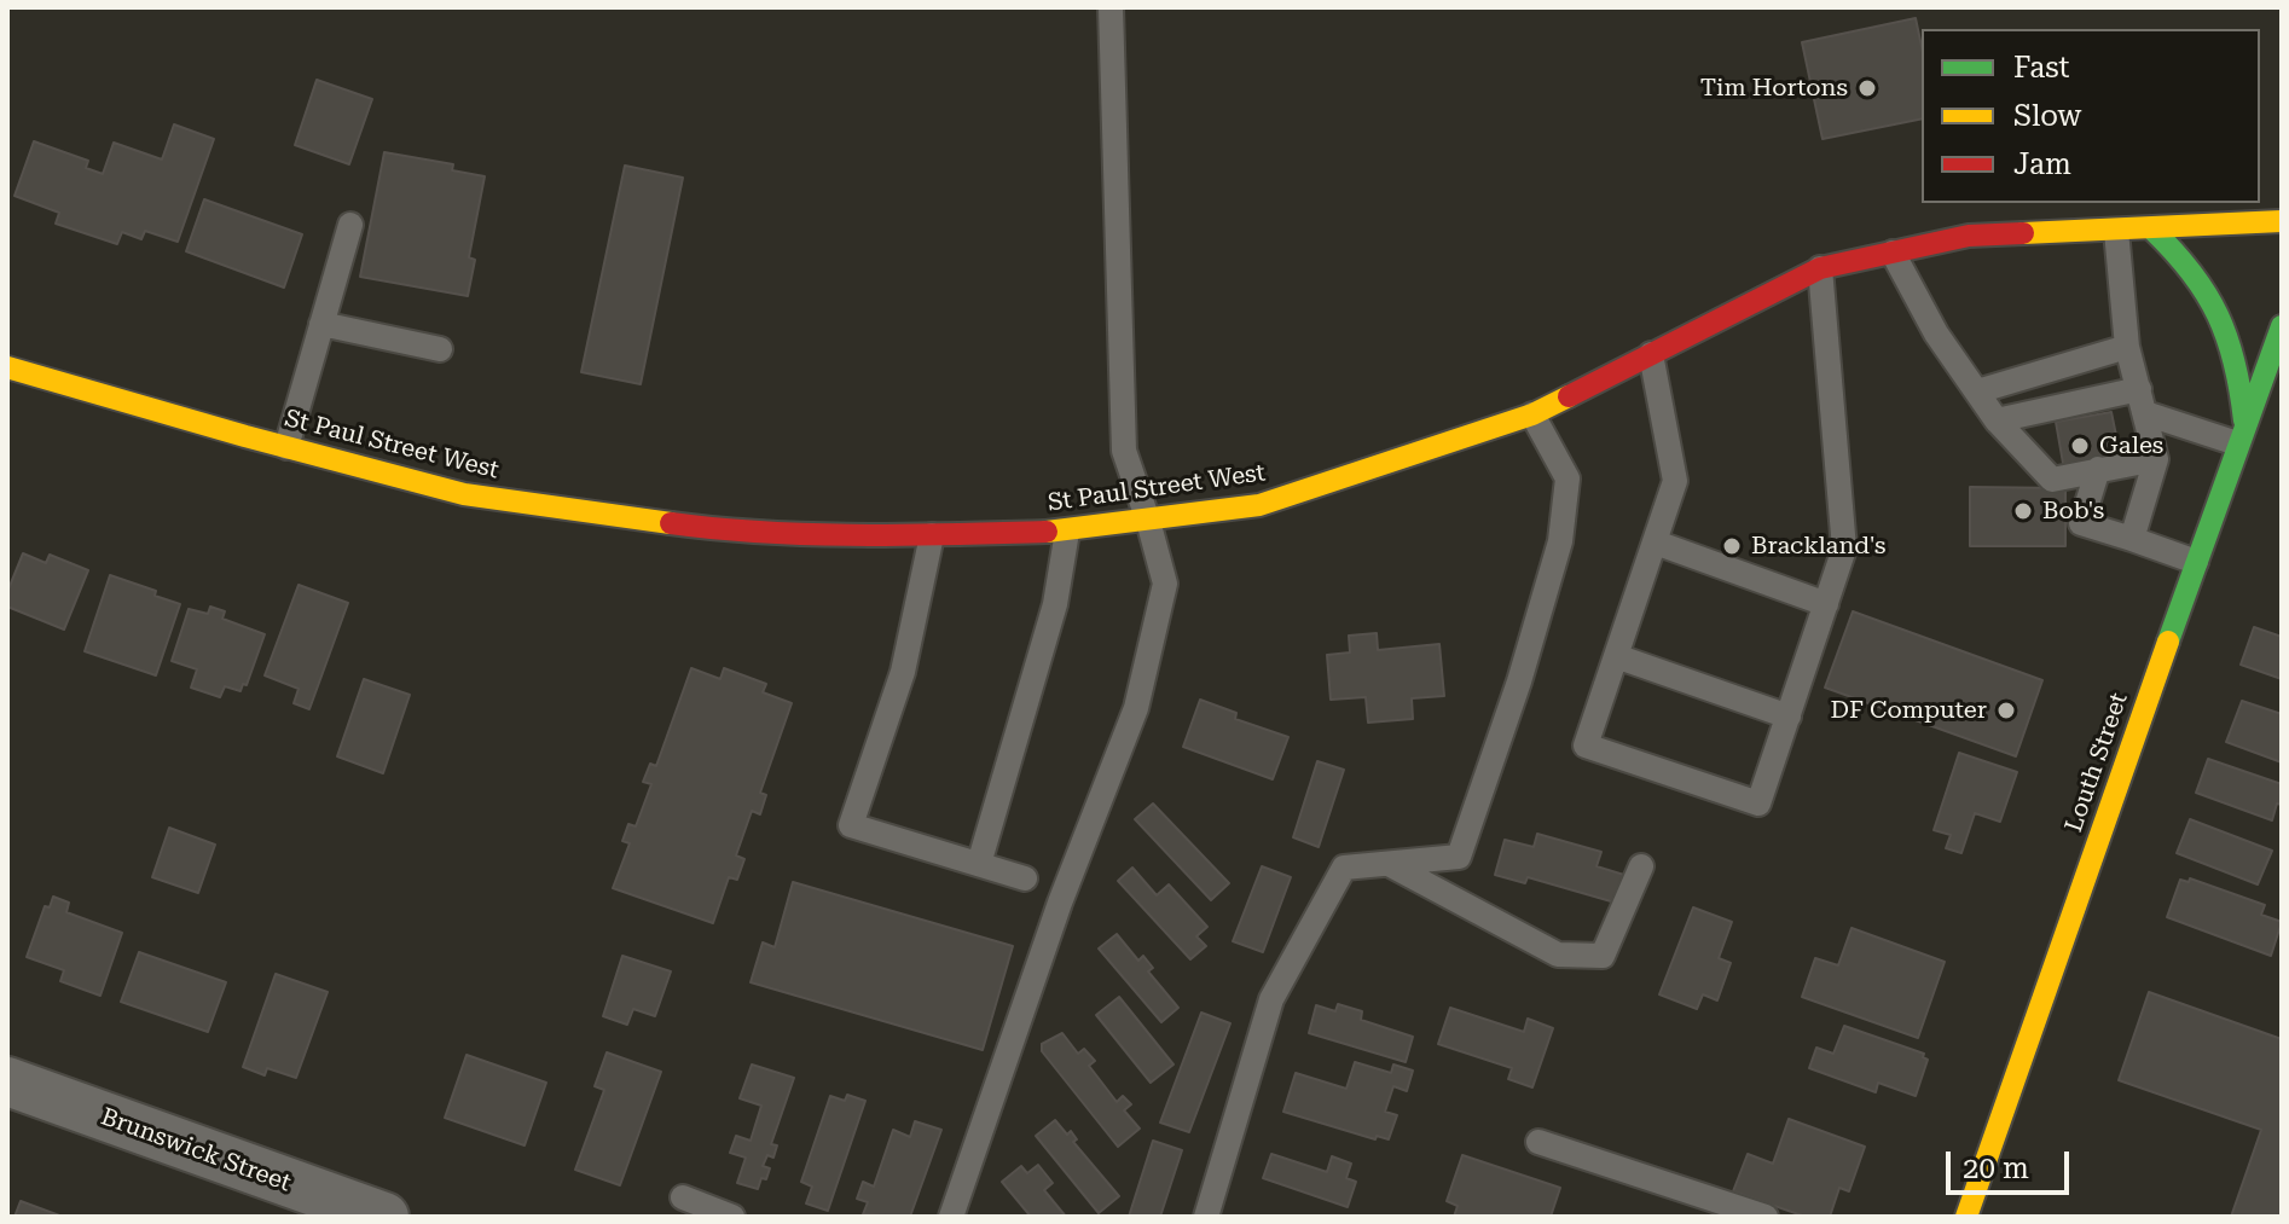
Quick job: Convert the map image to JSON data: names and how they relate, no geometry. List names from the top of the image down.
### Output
{
  "streets": {
    "main road": ["St Paul Street West", "Louth Street"],
    "street": ["Brunswick Street"]
  },
  "places": [
    "Tim Hortons",
    "Gales",
    "Bob's",
    "Brackland's",
    "DF Computer"
  ],
  "legend": ["Fast", "Slow", "Jam"],
  "scale_bar": "20 m"
}
